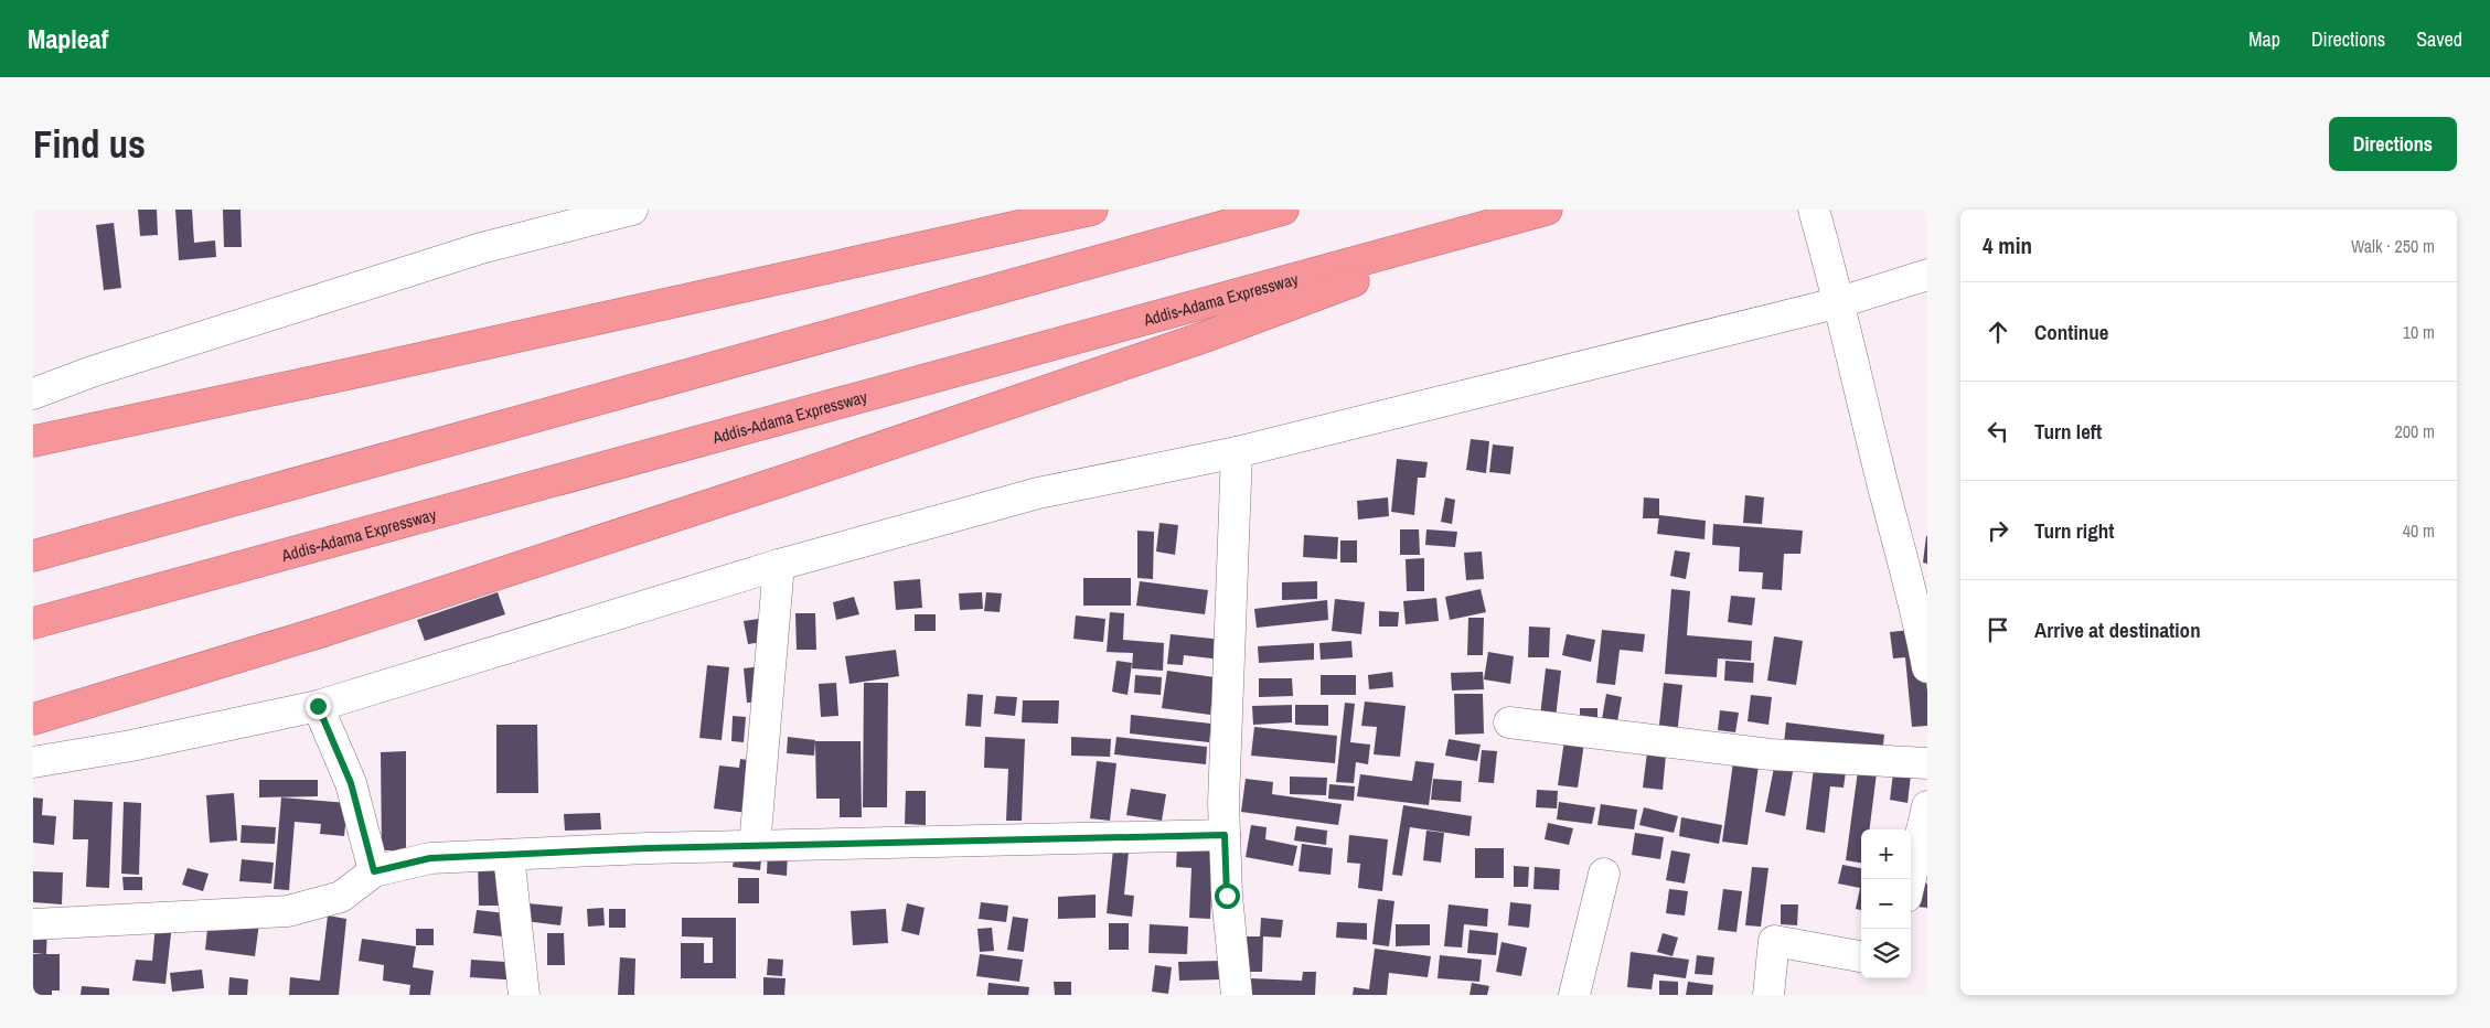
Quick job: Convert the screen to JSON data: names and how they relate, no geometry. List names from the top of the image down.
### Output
{
  "streets": {
    "highway": ["Addis-Adama Expressway"]
  },
  "page": {
    "header": "Mapleaf",
    "nav": ["Map", "Directions", "Saved"],
    "buttons": "Directions",
    "title": "Find us",
    "heading": ["4 min", "Walk · 250 m"],
    "list": [
      ["Continue", "10 m"],
      ["Turn left", "200 m"],
      ["Turn right", "40 m"],
      "Arrive at destination"
    ],
    "map_buttons": ["+", "−"]
  }
}
